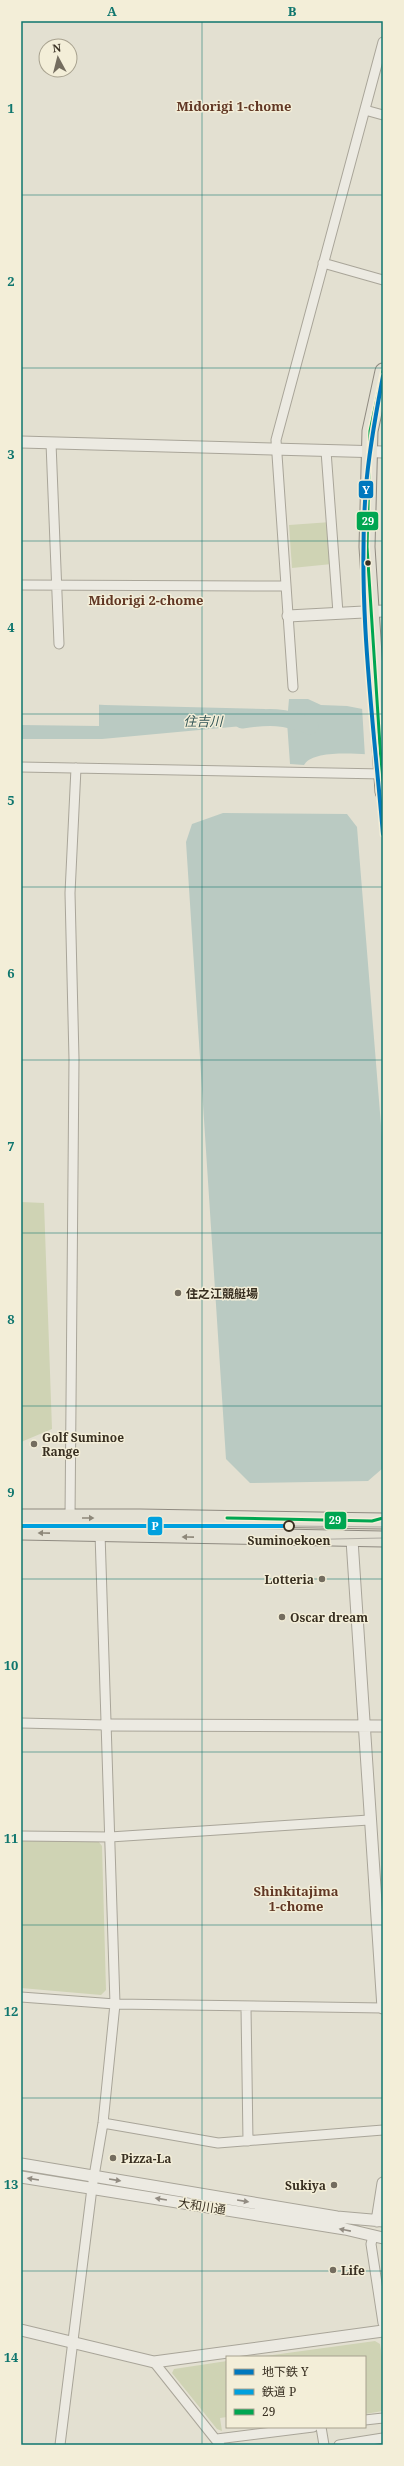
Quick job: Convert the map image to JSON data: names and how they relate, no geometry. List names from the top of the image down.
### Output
{
  "streets": {
    "street": ["大和川通"]
  },
  "districts": ["Midorigi 1-chome", "Midorigi 2-chome", "Shinkitajima 1-chome"],
  "water": ["住吉川"],
  "places": [
    "住之江競艇場",
    "Golf Suminoe Range",
    "Suminoekoen",
    "Lotteria",
    "Oscar dream",
    "Pizza-La",
    "Sukiya",
    "Life"
  ],
  "lines": ["transit line 29", "metro line Y", "rail line P"],
  "legend": ["地下鉄 Y", "鉄道 P", "29"],
  "north": "top",
  "grid": {
    "columns": ["A", "B"],
    "rows": [
      "1",
      "2",
      "3",
      "4",
      "5",
      "6",
      "7",
      "8",
      "9",
      "10",
      "11",
      "12",
      "13",
      "14"
    ]
  }
}
